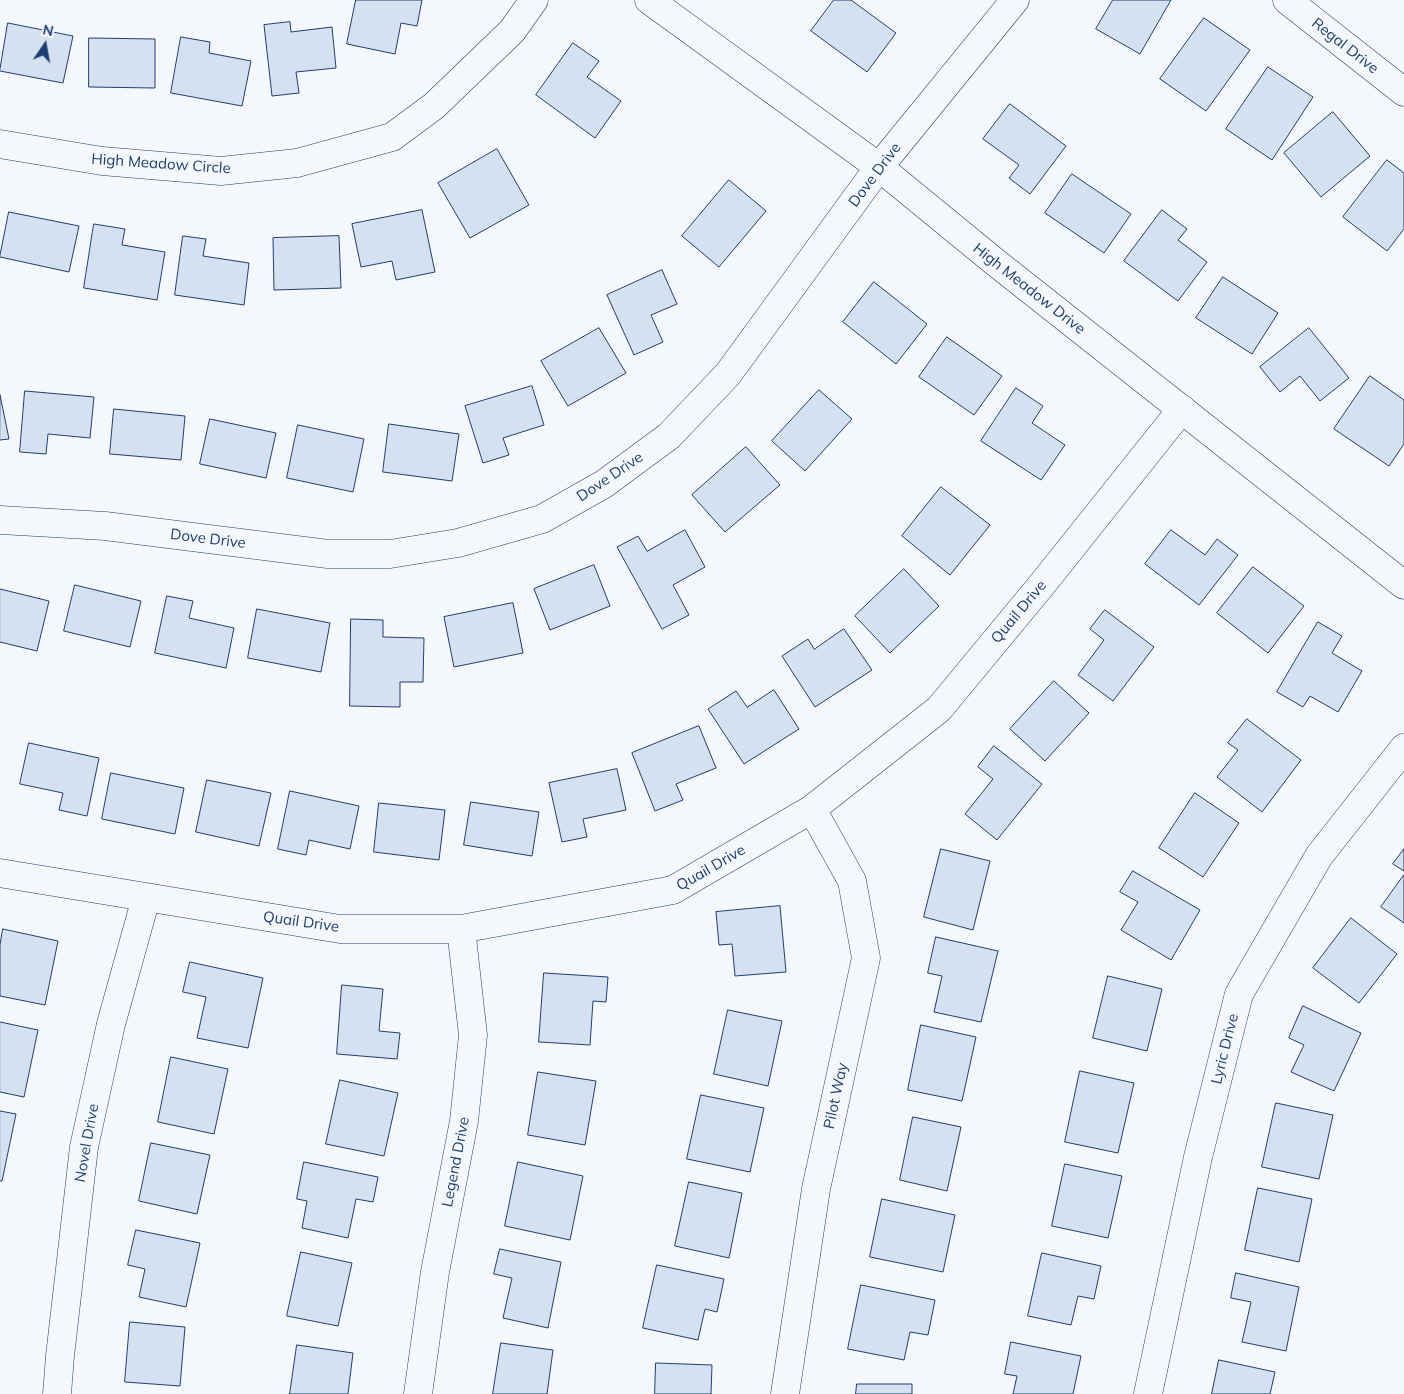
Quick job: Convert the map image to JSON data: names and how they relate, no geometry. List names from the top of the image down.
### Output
{
  "streets": {
    "street": [
      "Regal Drive",
      "High Meadow Circle",
      "Dove Drive",
      "High Meadow Drive",
      "Quail Drive",
      "Lyric Drive",
      "Pilot Way",
      "Novel Drive",
      "Legend Drive"
    ]
  },
  "crossings": [
    ["Dove Drive", "High Meadow Drive"],
    ["High Meadow Drive", "Quail Drive"],
    ["Quail Drive", "Pilot Way"],
    ["Quail Drive", "Novel Drive"],
    ["Quail Drive", "Legend Drive"]
  ],
  "north": "top"
}
